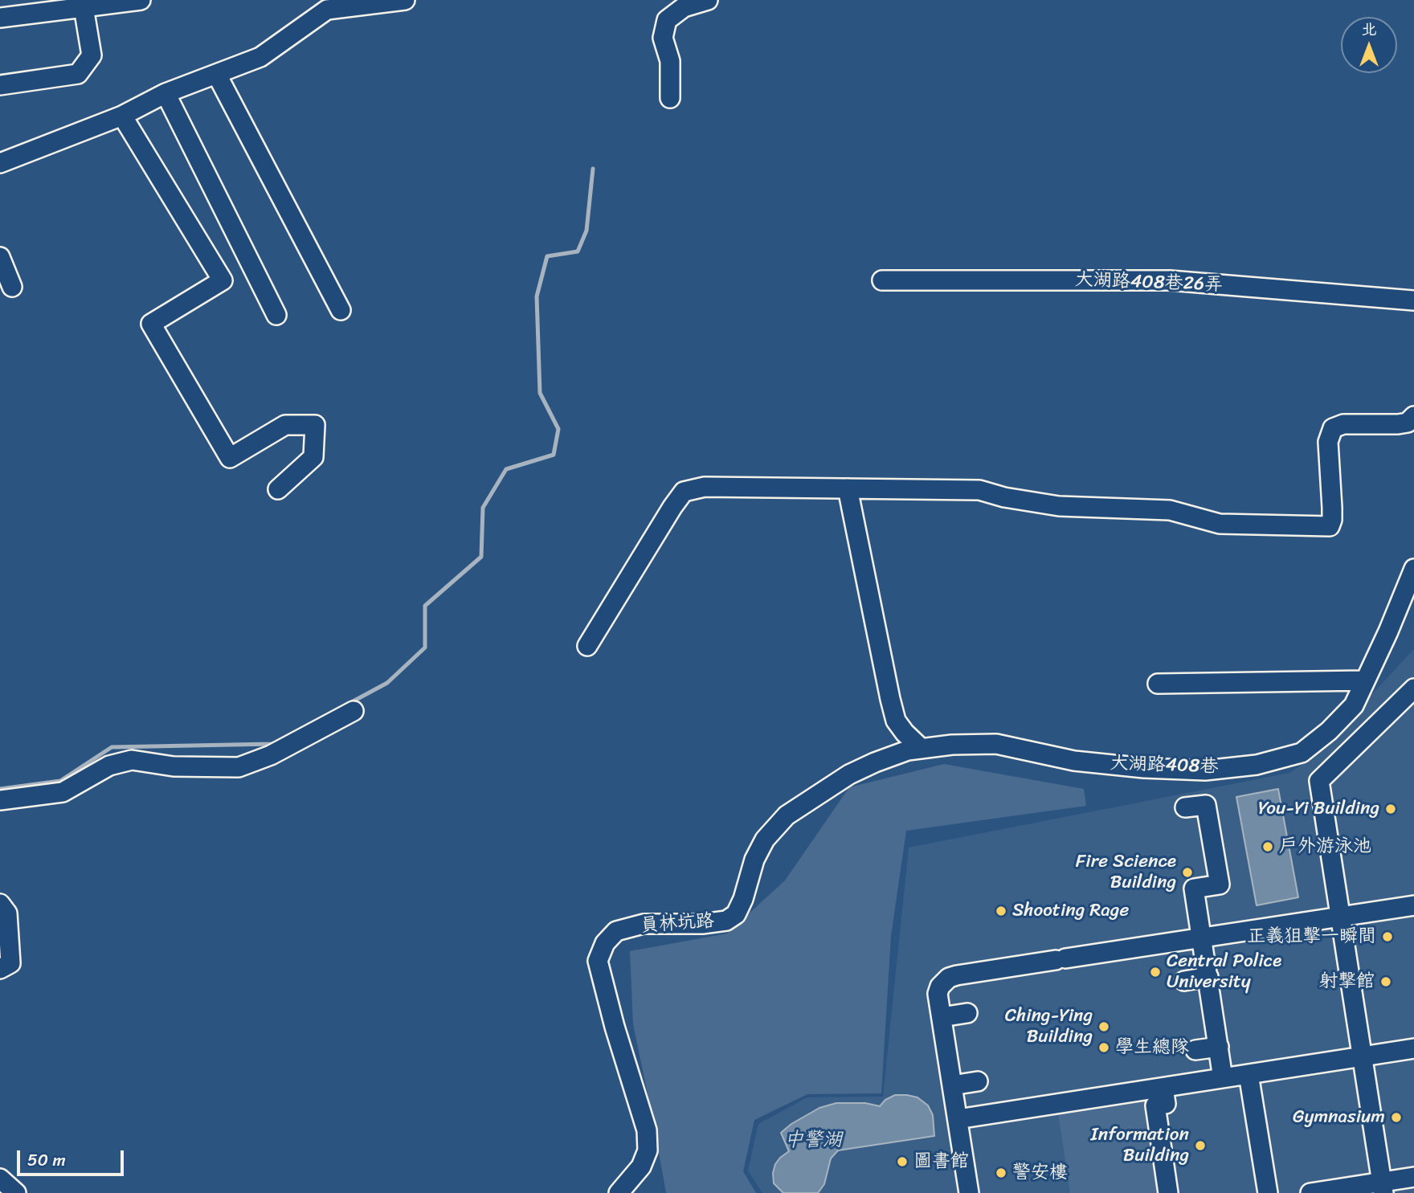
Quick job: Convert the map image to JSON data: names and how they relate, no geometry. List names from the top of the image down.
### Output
{
  "streets": {
    "street": ["大湖路408巷26弄", "大湖路408巷", "員林坑路"]
  },
  "crossings": [
    ["大湖路408巷", "員林坑路"]
  ],
  "water": ["中警湖"],
  "places": [
    "You-Yi Building",
    "戶外游泳池",
    "Fire Science Building",
    "Shooting Rage",
    "正義狙擊一瞬間",
    "Central Police University",
    "射撃館",
    "Ching-Ying Building",
    "學生總隊",
    "Gymnasium",
    "Information Building",
    "圖書館",
    "警安樓"
  ],
  "scale_bar": "50 m",
  "north": "top"
}
